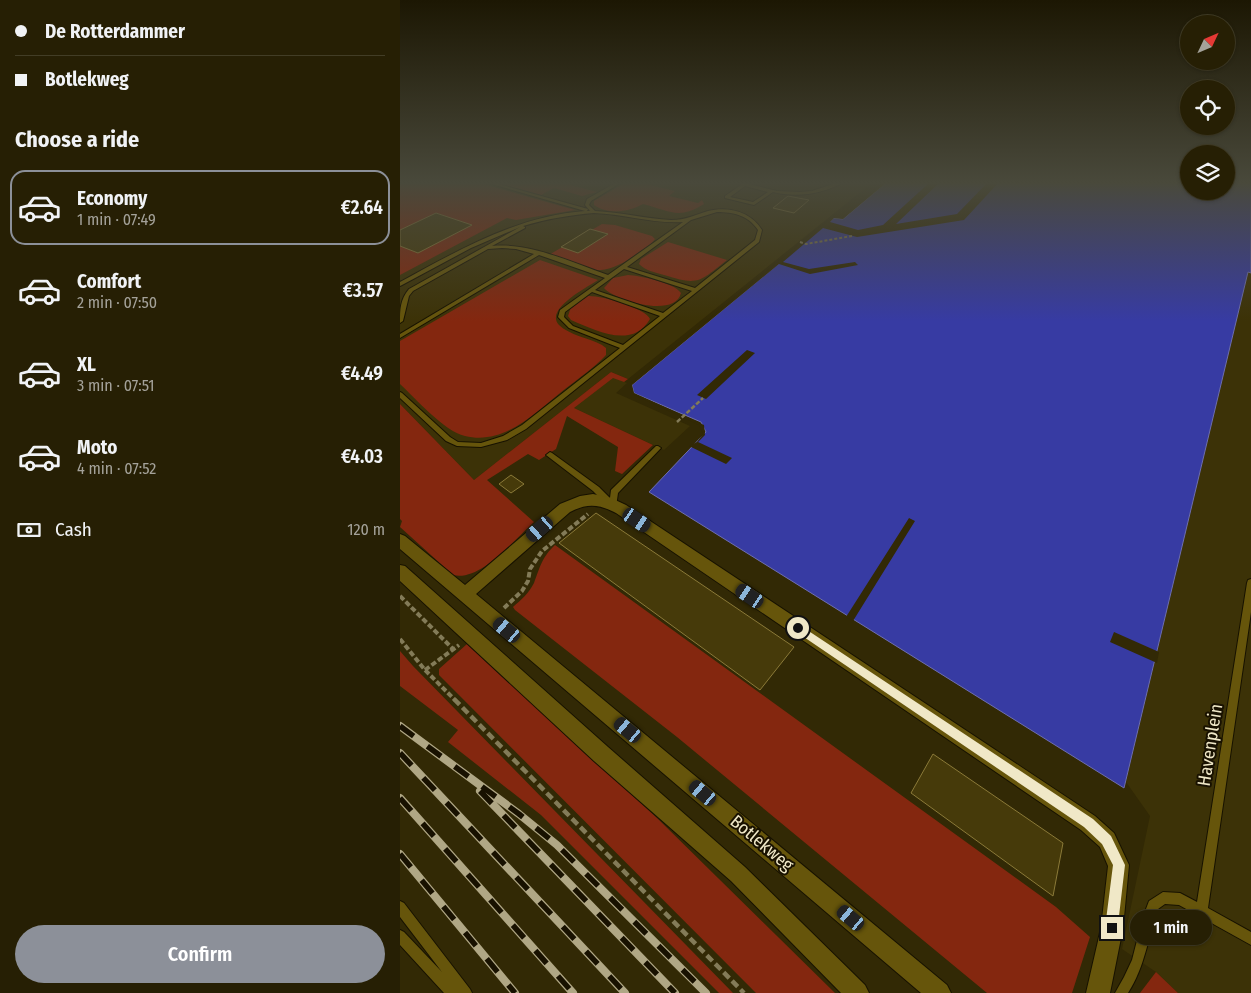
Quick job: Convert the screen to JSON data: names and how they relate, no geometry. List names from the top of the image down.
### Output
{
  "streets": {
    "street": ["Botlekweg"],
    "lane": ["Havenplein"]
  },
  "north": "top right",
  "page": {
    "banner": ["De Rotterdammer", "Botlekweg"],
    "heading": "Choose a ride",
    "list": [
      {
        "name": "Economy",
        "note": "1 min · 07:49",
        "value": "€2.64"
      },
      {
        "name": "Comfort",
        "note": "2 min · 07:50",
        "value": "€3.57"
      },
      {
        "name": "XL",
        "note": "3 min · 07:51",
        "value": "€4.49"
      },
      {
        "name": "Moto",
        "note": "4 min · 07:52",
        "value": "€4.03"
      }
    ],
    "pay": ["Cash", "120 m"],
    "bubble": "1 min",
    "buttons": "Confirm"
  }
}
